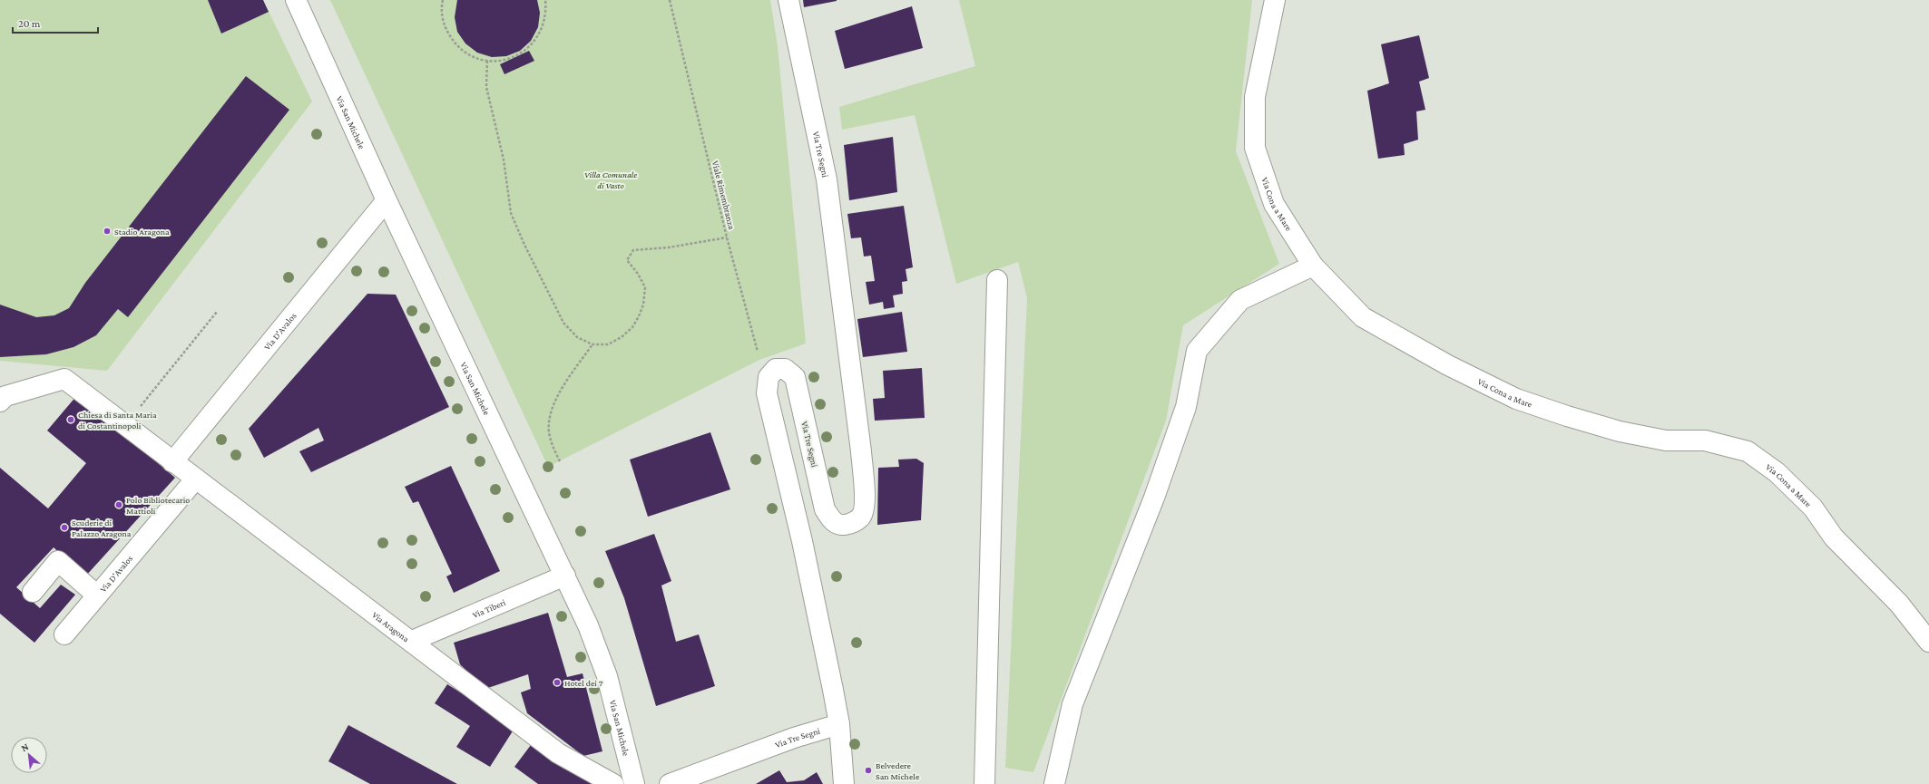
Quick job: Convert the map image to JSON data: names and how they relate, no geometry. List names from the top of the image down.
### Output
{
  "streets": {
    "street": [
      "Via San Michele",
      "Via Tre Segni",
      "Via Cona a Mare",
      "Via D'Avalos",
      "Via Tiberi",
      "Via Aragona"
    ],
    "path": ["Viale Rimembranza"]
  },
  "crossings": [
    ["Via San Michele", "Via D'Avalos"],
    ["Via San Michele", "Via Tiberi"],
    ["Via D'Avalos", "Via Aragona"],
    ["Via Tiberi", "Via Aragona"]
  ],
  "parks": ["Villa Comunale di Vasto"],
  "places": [
    "Stadio Aragona",
    "Chiesa di Santa Maria di Costantinopoli",
    "Polo Bibliotecario Mattioli",
    "Scuderie di Palazzo Aragona",
    "Hotel dei 7",
    "Belvedere San Michele"
  ],
  "scale_bar": "20 m",
  "north": "top left"
}
